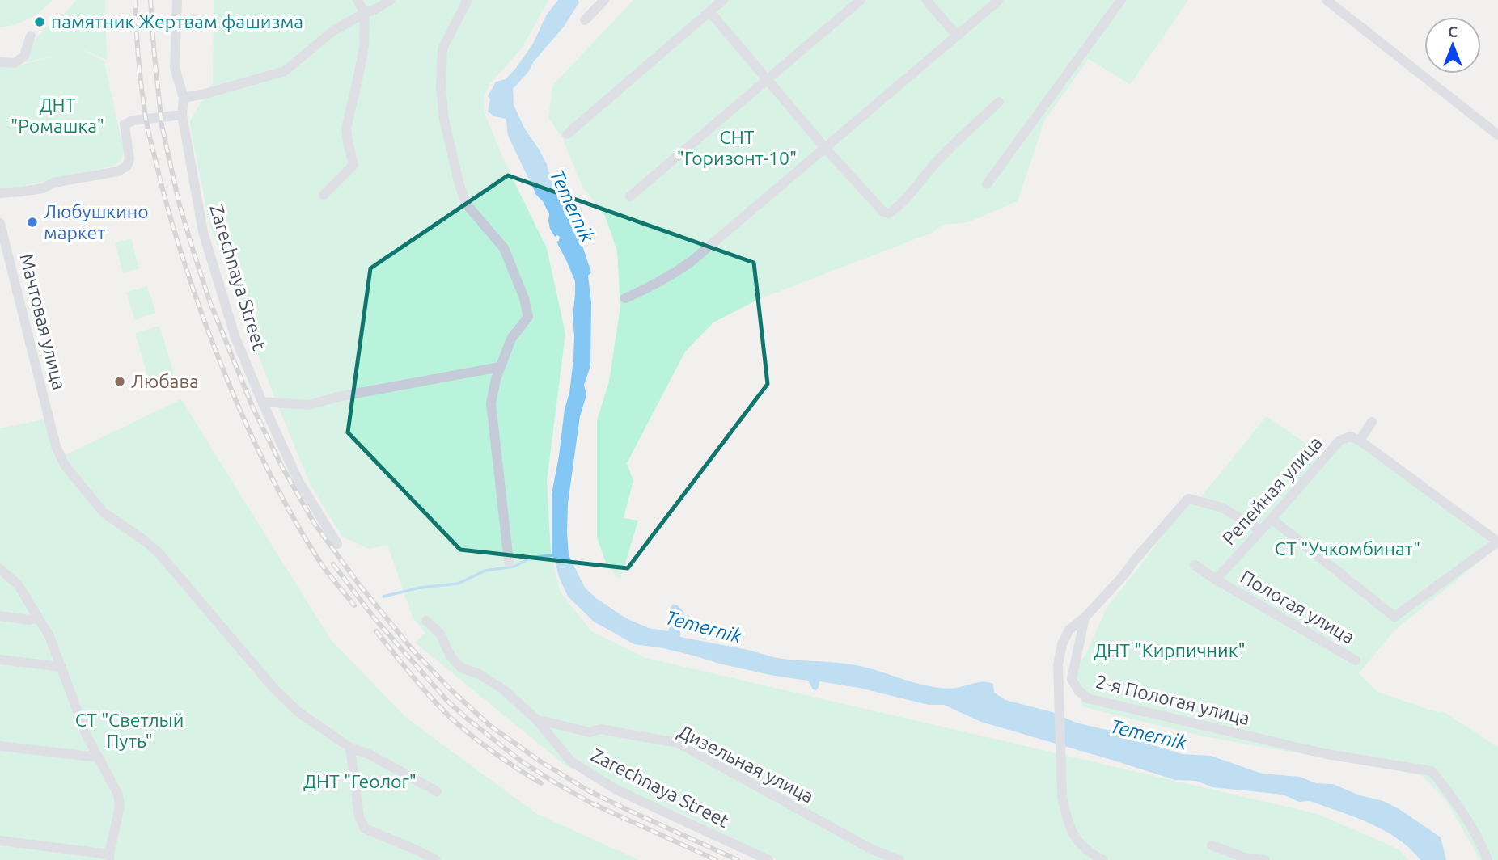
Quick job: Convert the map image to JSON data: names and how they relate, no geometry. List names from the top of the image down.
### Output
{
  "streets": {
    "street": [
      "Zarechnaya Street",
      "Мачтовая улица",
      "Репейная улица",
      "Пологая улица",
      "2-я Пологая улица",
      "Дизельная улица"
    ]
  },
  "crossings": [
    ["Zarechnaya Street", "Дизельная улица"],
    ["Репейная улица", "Пологая улица"]
  ],
  "water": ["Temernik"],
  "parks": [
    "ДНТ \"Ромашка\"",
    "СНТ \"Горизонт-10\"",
    "СТ \"Учкомбинат\"",
    "ДНТ \"Кирпичник\"",
    "СТ \"Светлый Путь\"",
    "ДНТ \"Геолог\""
  ],
  "places": ["памятник Жертвам фашизма", "Любушкино маркет", "Любава"],
  "north": "top"
}
